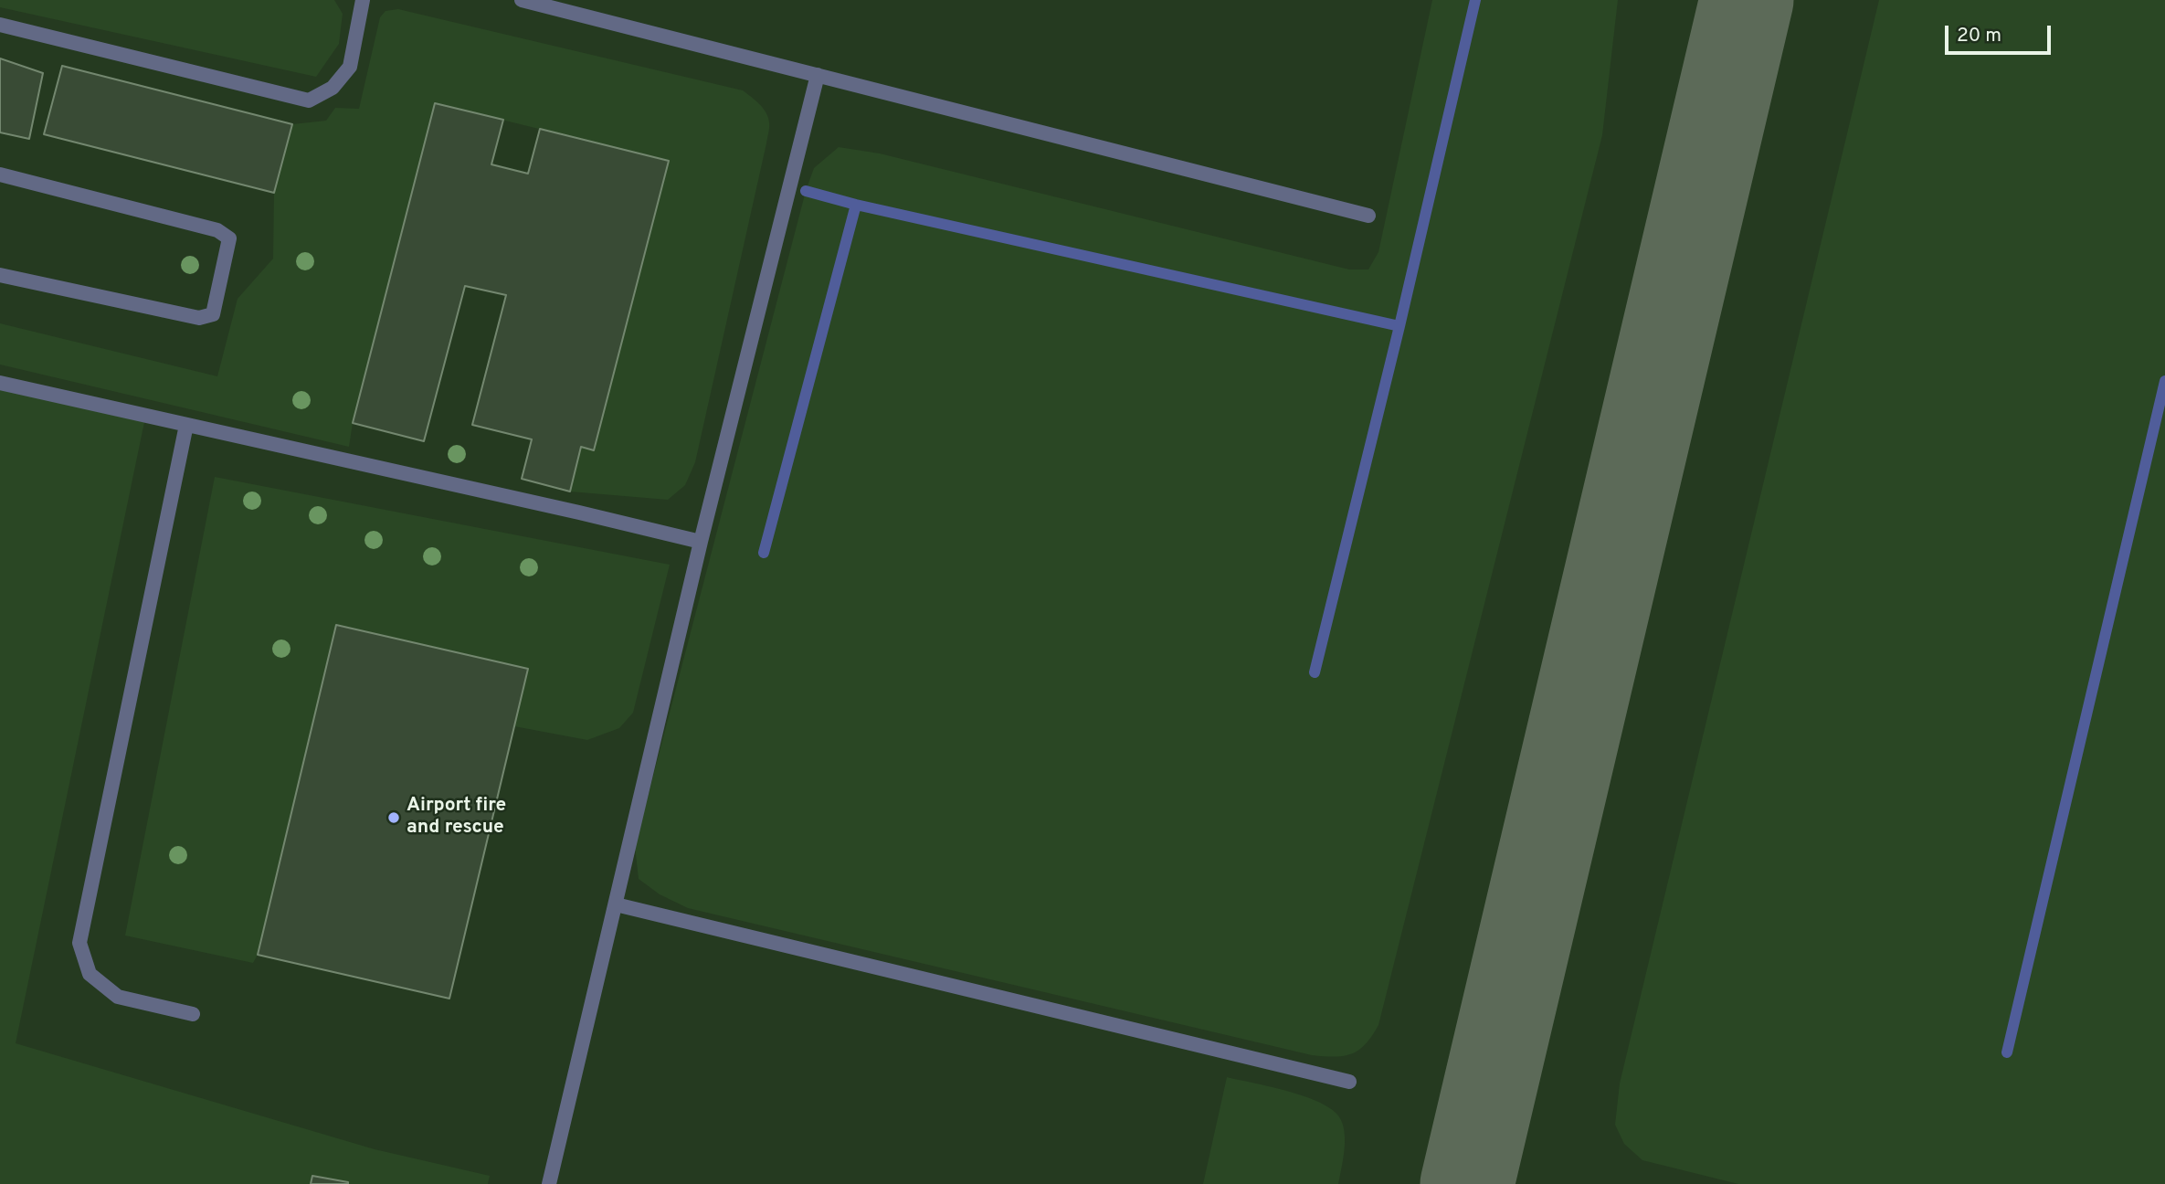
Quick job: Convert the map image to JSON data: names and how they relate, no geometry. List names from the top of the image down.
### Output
{
  "places": ["Airport fire and rescue"],
  "scale_bar": "20 m"
}
